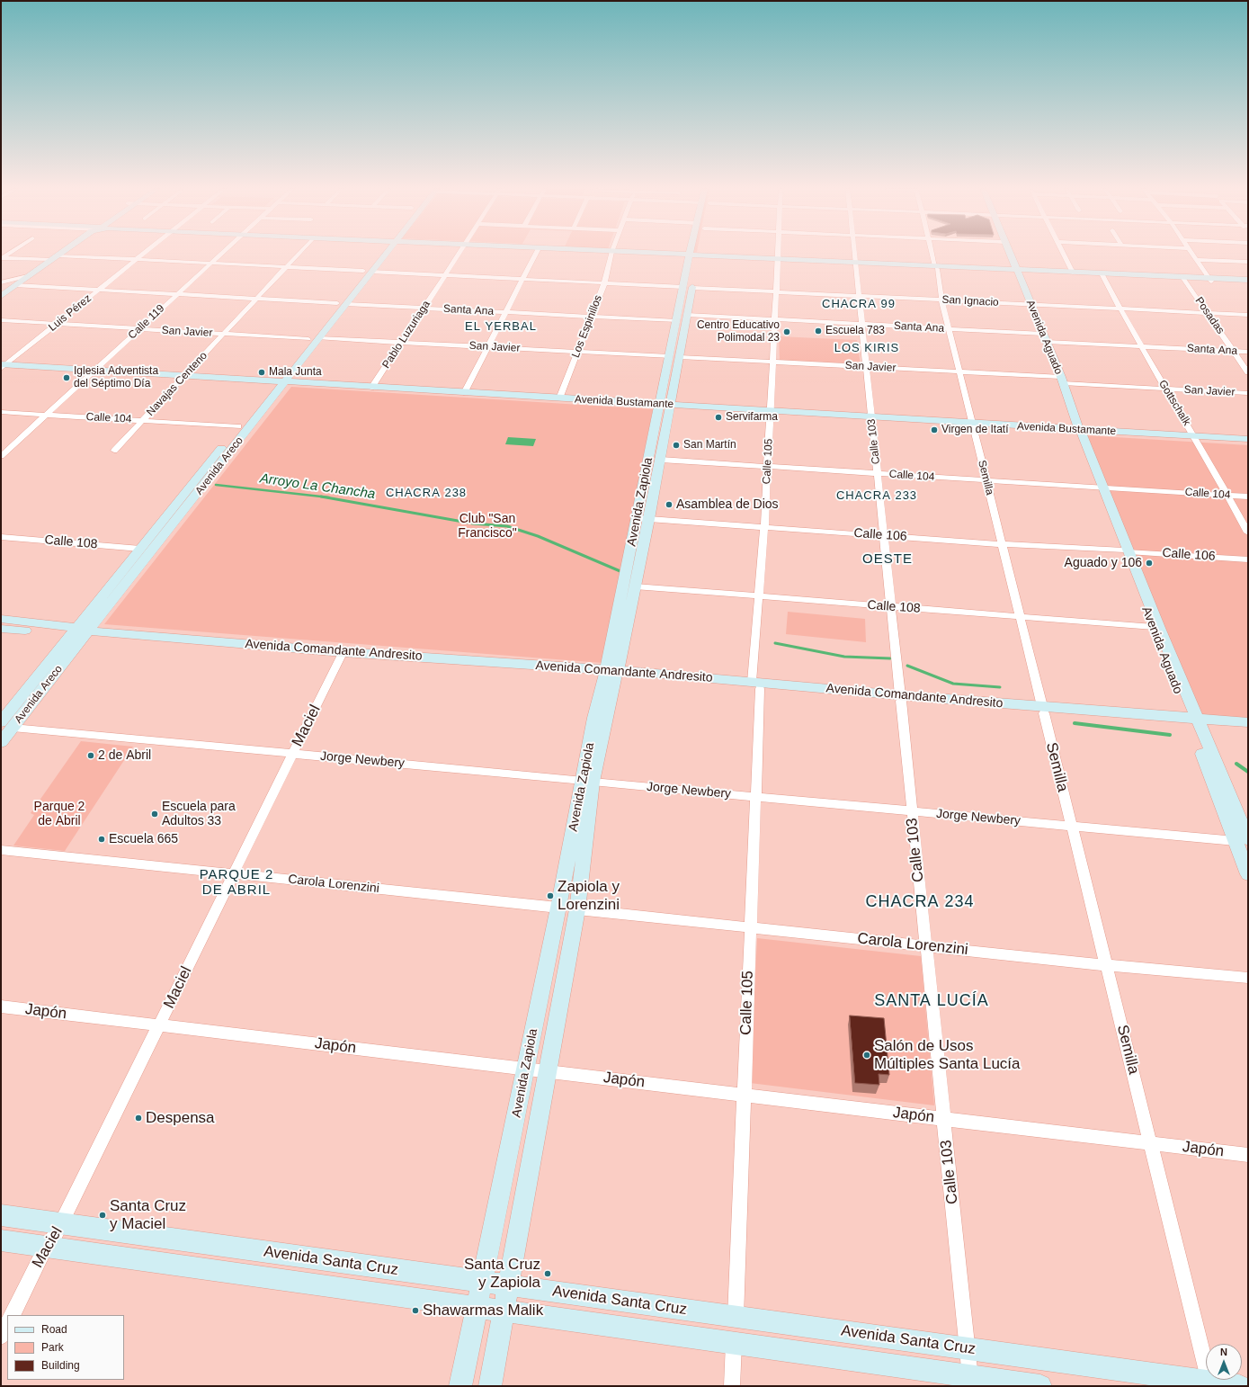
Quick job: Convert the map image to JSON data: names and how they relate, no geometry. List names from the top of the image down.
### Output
{
  "streets": {
    "main road": [
      "Avenida Aguado",
      "Avenida Bustamante",
      "Avenida Areco",
      "Avenida Zapiola",
      "Avenida Comandante Andresito",
      "Avenida Santa Cruz"
    ],
    "street": [
      "San Ignacio",
      "Santa Ana",
      "Luis Pérez",
      "Posadas",
      "Calle 119",
      "Los Espinillos",
      "San Javier",
      "Pablo Luzuriaga",
      "Navajas Centeno",
      "Gottschalk",
      "Calle 104",
      "Calle 103",
      "Calle 105",
      "Semilla",
      "Calle 106",
      "Calle 108",
      "Maciel",
      "Jorge Newbery",
      "Carola Lorenzini",
      "Japón"
    ]
  },
  "crossings": [
    ["San Ignacio", "Luis Pérez"],
    ["San Ignacio", "Posadas"],
    ["San Ignacio", "Calle 119"],
    ["San Ignacio", "Los Espinillos"],
    ["San Ignacio", "Pablo Luzuriaga"],
    ["San Ignacio", "Avenida Aguado"],
    ["San Ignacio", "Navajas Centeno"],
    ["San Ignacio", "Gottschalk"],
    ["San Ignacio", "Calle 103"],
    ["San Ignacio", "Calle 105"],
    ["San Ignacio", "Avenida Areco"],
    ["San Ignacio", "Semilla"],
    ["San Ignacio", "Avenida Zapiola"],
    ["Santa Ana", "Posadas"],
    ["Santa Ana", "Los Espinillos"],
    ["Santa Ana", "Pablo Luzuriaga"],
    ["Santa Ana", "Avenida Aguado"],
    ["Santa Ana", "Gottschalk"],
    ["Santa Ana", "Calle 103"],
    ["Santa Ana", "Calle 105"],
    ["Santa Ana", "Avenida Areco"],
    ["Santa Ana", "Semilla"],
    ["Santa Ana", "Avenida Zapiola"],
    ["Luis Pérez", "San Javier"],
    ["Luis Pérez", "Avenida Bustamante"],
    ["Calle 119", "San Javier"],
    ["Calle 119", "Avenida Bustamante"],
    ["Calle 119", "Calle 104"],
    ["Los Espinillos", "San Javier"],
    ["Los Espinillos", "Avenida Bustamante"],
    ["San Javier", "Pablo Luzuriaga"],
    ["San Javier", "Avenida Aguado"],
    ["San Javier", "Navajas Centeno"],
    ["San Javier", "Gottschalk"],
    ["San Javier", "Calle 103"],
    ["San Javier", "Calle 105"],
    ["San Javier", "Avenida Areco"],
    ["San Javier", "Semilla"],
    ["San Javier", "Avenida Zapiola"],
    ["Pablo Luzuriaga", "Avenida Bustamante"],
    ["Avenida Aguado", "Avenida Bustamante"],
    ["Avenida Aguado", "Calle 104"],
    ["Avenida Aguado", "Calle 106"],
    ["Avenida Aguado", "Calle 108"],
    ["Avenida Aguado", "Avenida Comandante Andresito"],
    ["Avenida Aguado", "Jorge Newbery"],
    ["Navajas Centeno", "Avenida Bustamante"],
    ["Navajas Centeno", "Calle 104"],
    ["Avenida Bustamante", "Gottschalk"],
    ["Avenida Bustamante", "Calle 103"],
    ["Avenida Bustamante", "Calle 105"],
    ["Avenida Bustamante", "Avenida Areco"],
    ["Avenida Bustamante", "Semilla"],
    ["Avenida Bustamante", "Avenida Zapiola"],
    ["Gottschalk", "Calle 104"],
    ["Calle 104", "Calle 103"],
    ["Calle 104", "Calle 105"],
    ["Calle 104", "Avenida Areco"],
    ["Calle 104", "Semilla"],
    ["Calle 104", "Avenida Zapiola"],
    ["Calle 103", "Calle 106"],
    ["Calle 103", "Calle 108"],
    ["Calle 103", "Avenida Comandante Andresito"],
    ["Calle 103", "Jorge Newbery"],
    ["Calle 103", "Carola Lorenzini"],
    ["Calle 103", "Japón"],
    ["Calle 103", "Avenida Santa Cruz"],
    ["Calle 105", "Calle 106"],
    ["Calle 105", "Calle 108"],
    ["Calle 105", "Avenida Comandante Andresito"],
    ["Calle 105", "Jorge Newbery"],
    ["Calle 105", "Carola Lorenzini"],
    ["Calle 105", "Japón"],
    ["Calle 105", "Avenida Santa Cruz"],
    ["Avenida Areco", "Calle 108"],
    ["Avenida Areco", "Avenida Comandante Andresito"],
    ["Avenida Areco", "Jorge Newbery"],
    ["Semilla", "Calle 106"],
    ["Semilla", "Calle 108"],
    ["Semilla", "Avenida Comandante Andresito"],
    ["Semilla", "Jorge Newbery"],
    ["Semilla", "Carola Lorenzini"],
    ["Semilla", "Japón"],
    ["Semilla", "Avenida Santa Cruz"],
    ["Avenida Zapiola", "Calle 106"],
    ["Avenida Zapiola", "Calle 108"],
    ["Avenida Zapiola", "Avenida Comandante Andresito"],
    ["Avenida Zapiola", "Jorge Newbery"],
    ["Avenida Zapiola", "Carola Lorenzini"],
    ["Avenida Zapiola", "Japón"],
    ["Avenida Zapiola", "Avenida Santa Cruz"],
    ["Avenida Comandante Andresito", "Maciel"],
    ["Maciel", "Jorge Newbery"],
    ["Maciel", "Carola Lorenzini"],
    ["Maciel", "Japón"],
    ["Maciel", "Avenida Santa Cruz"]
  ],
  "districts": [
    "CHACRA 99",
    "EL YERBAL",
    "LOS KIRIS",
    "CHACRA 238",
    "CHACRA 233",
    "OESTE",
    "PARQUE 2 DE ABRIL",
    "CHACRA 234",
    "SANTA LUCÍA"
  ],
  "water": ["Arroyo La Chancha"],
  "parks": ["Club \"San Francisco\"", "Parque 2 de Abril"],
  "places": [
    "Escuela 783",
    "Centro Educativo Polimodal 23",
    "Mala Junta",
    "Iglesia Adventista del Séptimo Día",
    "Servifarma",
    "Virgen de Itatí",
    "San Martín",
    "Asamblea de Dios",
    "Aguado y 106",
    "2 de Abril",
    "Escuela para Adultos 33",
    "Escuela 665",
    "Zapiola y Lorenzini",
    "Salón de Usos Múltiples Santa Lucía",
    "Despensa",
    "Santa Cruz y Maciel",
    "Santa Cruz y Zapiola",
    "Shawarmas Malik"
  ],
  "legend": ["Road", "Park", "Building"],
  "north": "top"
}
